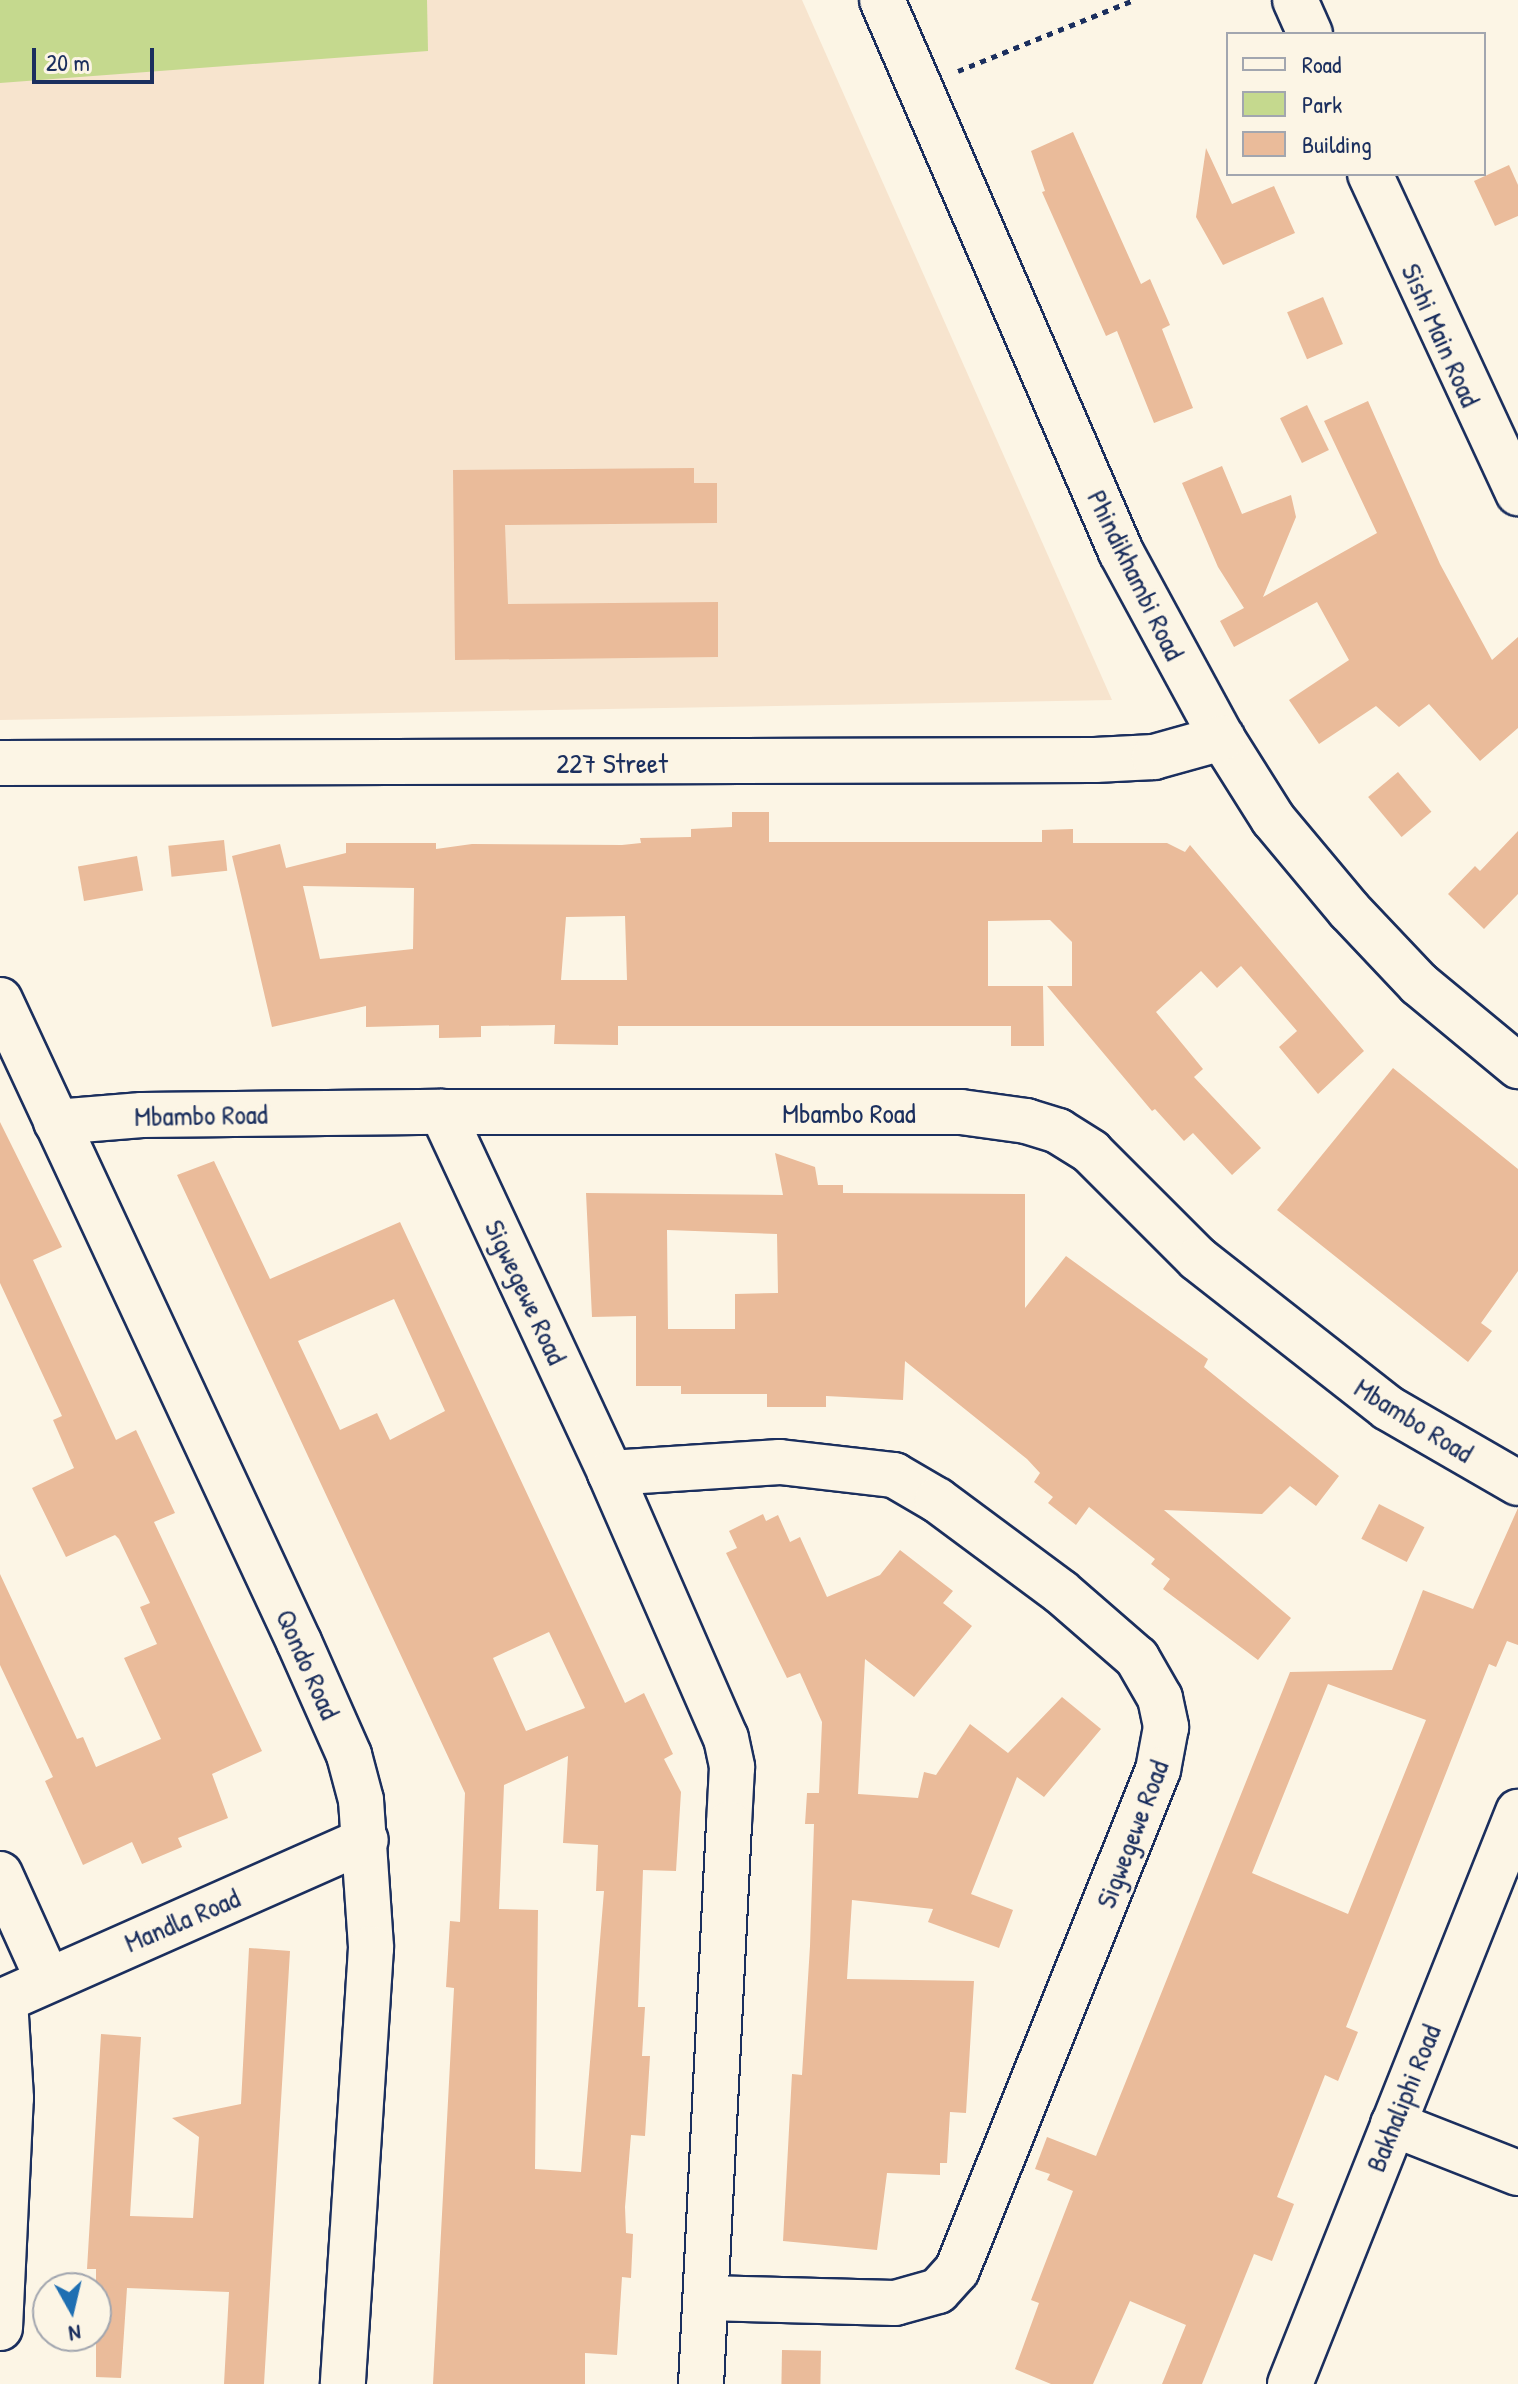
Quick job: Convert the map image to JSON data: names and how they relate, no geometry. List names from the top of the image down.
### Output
{
  "streets": {
    "street": [
      "Sishi Main Road",
      "Phindikhambi Road",
      "227 Street",
      "Mbambo Road",
      "Sigwegewe Road",
      "Qondo Road",
      "Mandla Road",
      "Bakhaliphi Road"
    ]
  },
  "crossings": [
    ["Phindikhambi Road", "227 Street"],
    ["Mbambo Road", "Sigwegewe Road"],
    ["Mbambo Road", "Qondo Road"],
    ["Qondo Road", "Mandla Road"]
  ],
  "legend": ["Road", "Park", "Building"],
  "scale_bar": "20 m",
  "north": "bottom"
}
